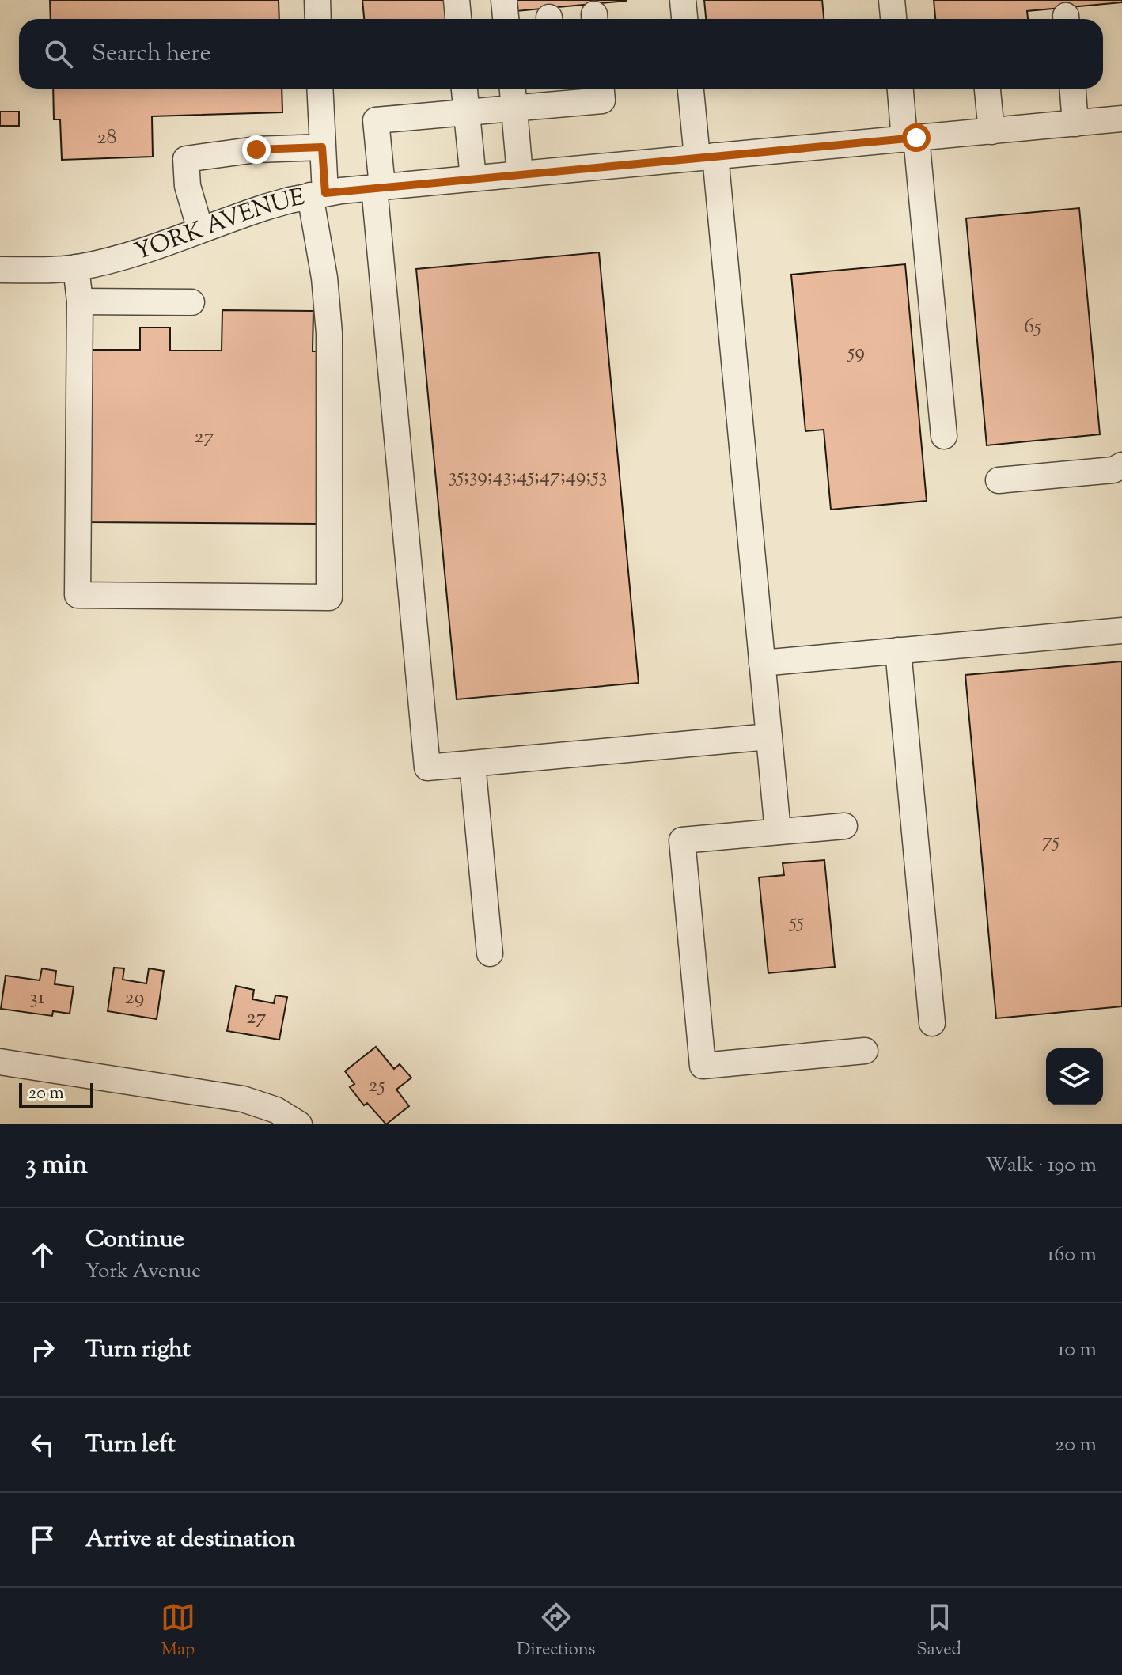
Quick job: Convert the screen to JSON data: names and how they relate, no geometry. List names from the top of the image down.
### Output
{
  "streets": {
    "street": ["YORK AVENUE"]
  },
  "house_numbers": [
    "28",
    "65",
    "59",
    "27",
    "35;39;43;45;47;49;53",
    "75",
    "55",
    "31",
    "29",
    "27",
    "25"
  ],
  "scale_bar": "20 m",
  "page": {
    "search": "Search here",
    "scale": "20 m",
    "heading": ["3 min", "Walk · 190 m"],
    "list": [
      ["Continue", "York Avenue", "160 m"],
      ["Turn right", "10 m"],
      ["Turn left", "20 m"],
      "Arrive at destination"
    ],
    "nav": ["Map", "Directions", "Saved"]
  }
}
